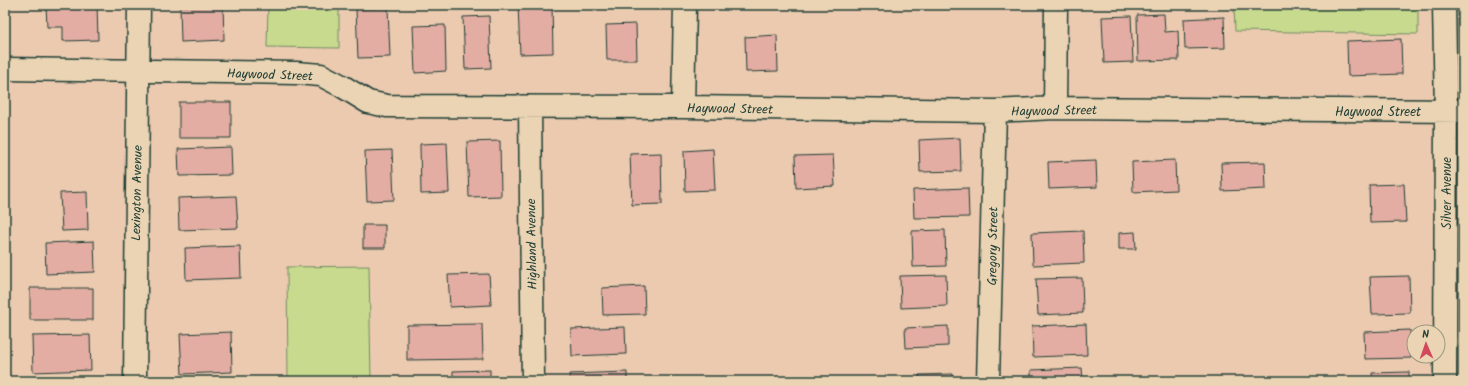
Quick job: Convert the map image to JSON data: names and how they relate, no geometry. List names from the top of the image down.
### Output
{
  "streets": {
    "street": [
      "Haywood Street",
      "Lexington Avenue",
      "Silver Avenue",
      "Highland Avenue",
      "Gregory Street"
    ]
  },
  "crossings": [
    ["Haywood Street", "Lexington Avenue"],
    ["Haywood Street", "Silver Avenue"],
    ["Haywood Street", "Highland Avenue"],
    ["Haywood Street", "Gregory Street"]
  ],
  "north": "top"
}
